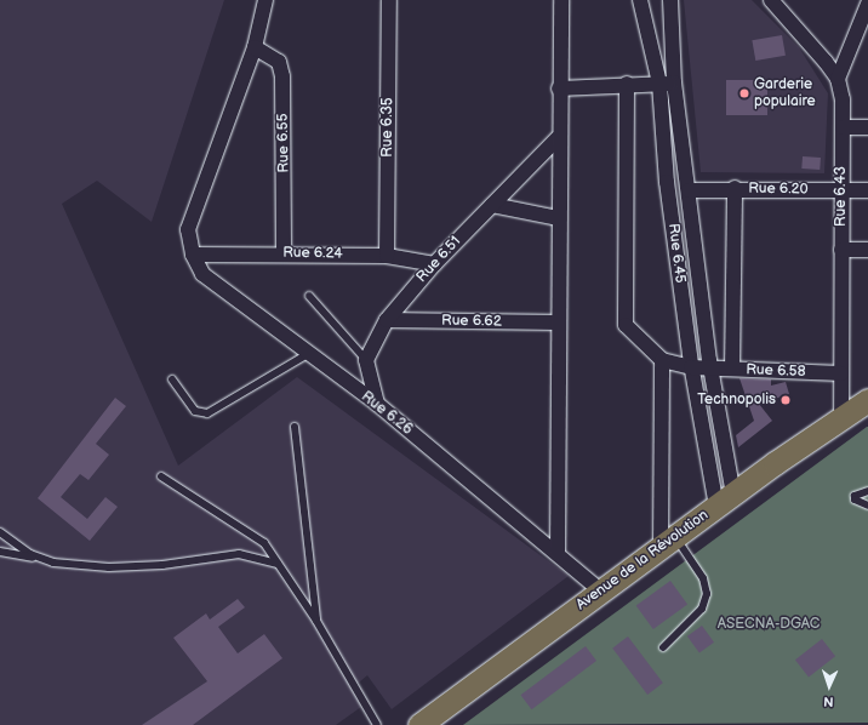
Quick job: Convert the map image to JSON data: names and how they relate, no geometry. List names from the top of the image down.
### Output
{
  "streets": {
    "main road": ["Avenue de la Révolution"],
    "street": [
      "Rue 6.35",
      "Rue 6.55",
      "Rue 6.20",
      "Rue 6.43",
      "Rue 6.24",
      "Rue 6.45",
      "Rue 6.51",
      "Rue 6.62",
      "Rue 6.58",
      "Rue 6.26"
    ]
  },
  "crossings": [
    ["Rue 6.35", "Rue 6.24"],
    ["Rue 6.55", "Rue 6.24"],
    ["Rue 6.55", "Rue 6.26"],
    ["Rue 6.20", "Rue 6.43"],
    ["Rue 6.20", "Rue 6.45"],
    ["Rue 6.43", "Rue 6.58"],
    ["Rue 6.43", "Avenue de la Révolution"],
    ["Rue 6.24", "Rue 6.51"],
    ["Rue 6.24", "Rue 6.26"],
    ["Rue 6.45", "Rue 6.58"],
    ["Rue 6.45", "Avenue de la Révolution"],
    ["Rue 6.51", "Rue 6.62"],
    ["Rue 6.26", "Avenue de la Révolution"]
  ],
  "parks": ["ASECNA-DGAC"],
  "places": ["Garderie populaire", "Technopolis"],
  "north": "bottom"
}
